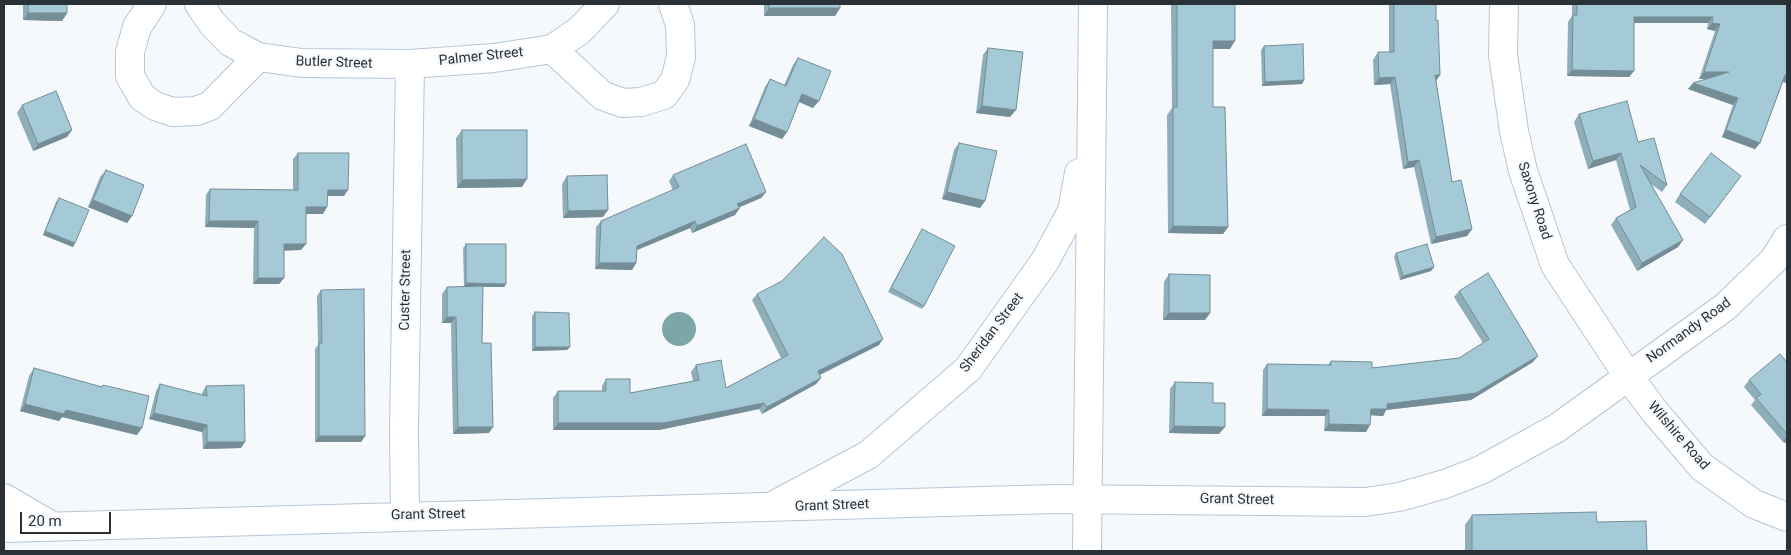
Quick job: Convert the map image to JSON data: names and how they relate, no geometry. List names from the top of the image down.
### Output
{
  "streets": {
    "street": [
      "Palmer Street",
      "Butler Street",
      "Saxony Road",
      "Custer Street",
      "Normandy Road",
      "Sheridan Street",
      "Wilshire Road",
      "Grant Street"
    ]
  },
  "crossings": [
    ["Palmer Street", "Butler Street"],
    ["Palmer Street", "Custer Street"],
    ["Butler Street", "Custer Street"],
    ["Saxony Road", "Normandy Road"],
    ["Saxony Road", "Wilshire Road"],
    ["Saxony Road", "Grant Street"],
    ["Custer Street", "Grant Street"],
    ["Normandy Road", "Wilshire Road"],
    ["Normandy Road", "Grant Street"],
    ["Sheridan Street", "Grant Street"],
    ["Wilshire Road", "Grant Street"]
  ],
  "scale_bar": "20 m"
}
